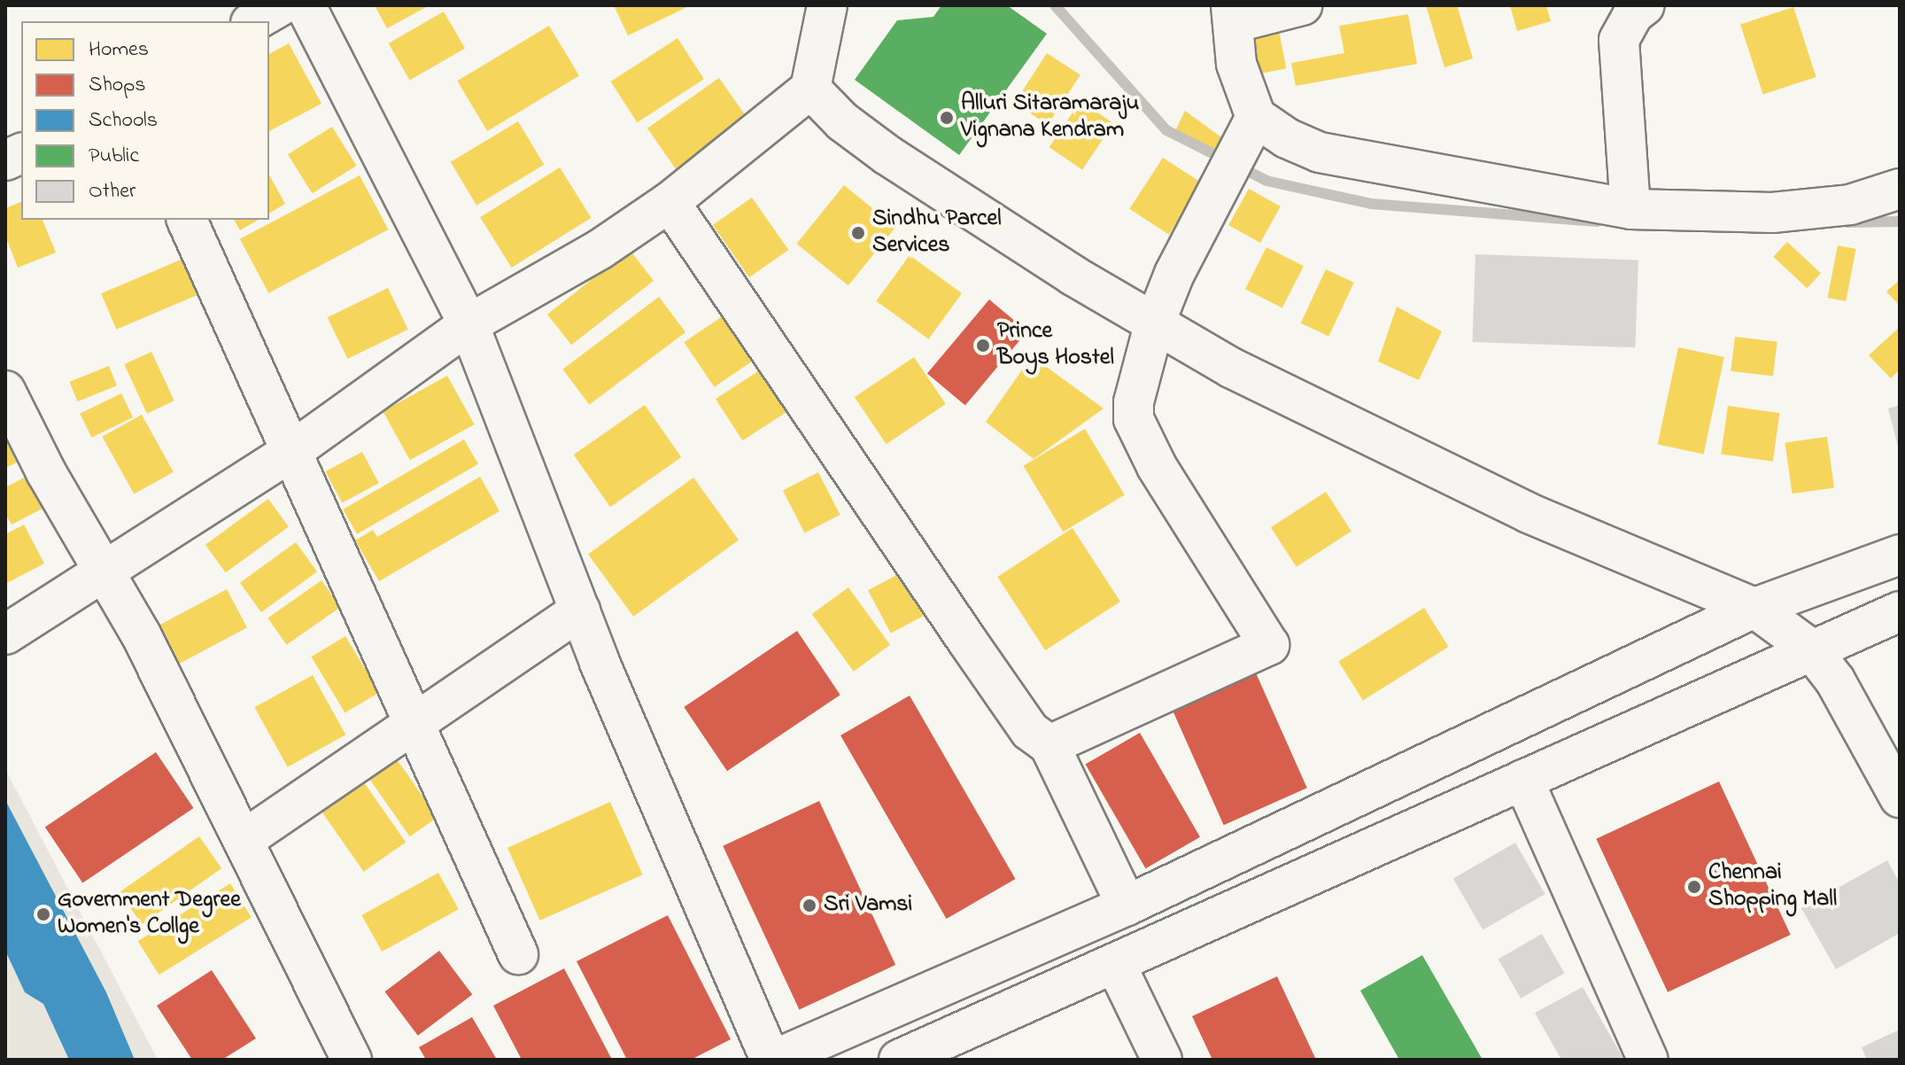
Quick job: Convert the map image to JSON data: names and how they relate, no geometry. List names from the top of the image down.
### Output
{
  "places": [
    "Alluri Sitaramaraju Vignana Kendram",
    "Sindhu Parcel Services",
    "Prince Boys Hostel",
    "Chennai Shopping Mall",
    "Sri Vamsi",
    "Government Degree Women's Collge"
  ],
  "legend": [
    "Homes",
    "Shops",
    "Schools",
    "Public",
    "Other"
  ]
}
